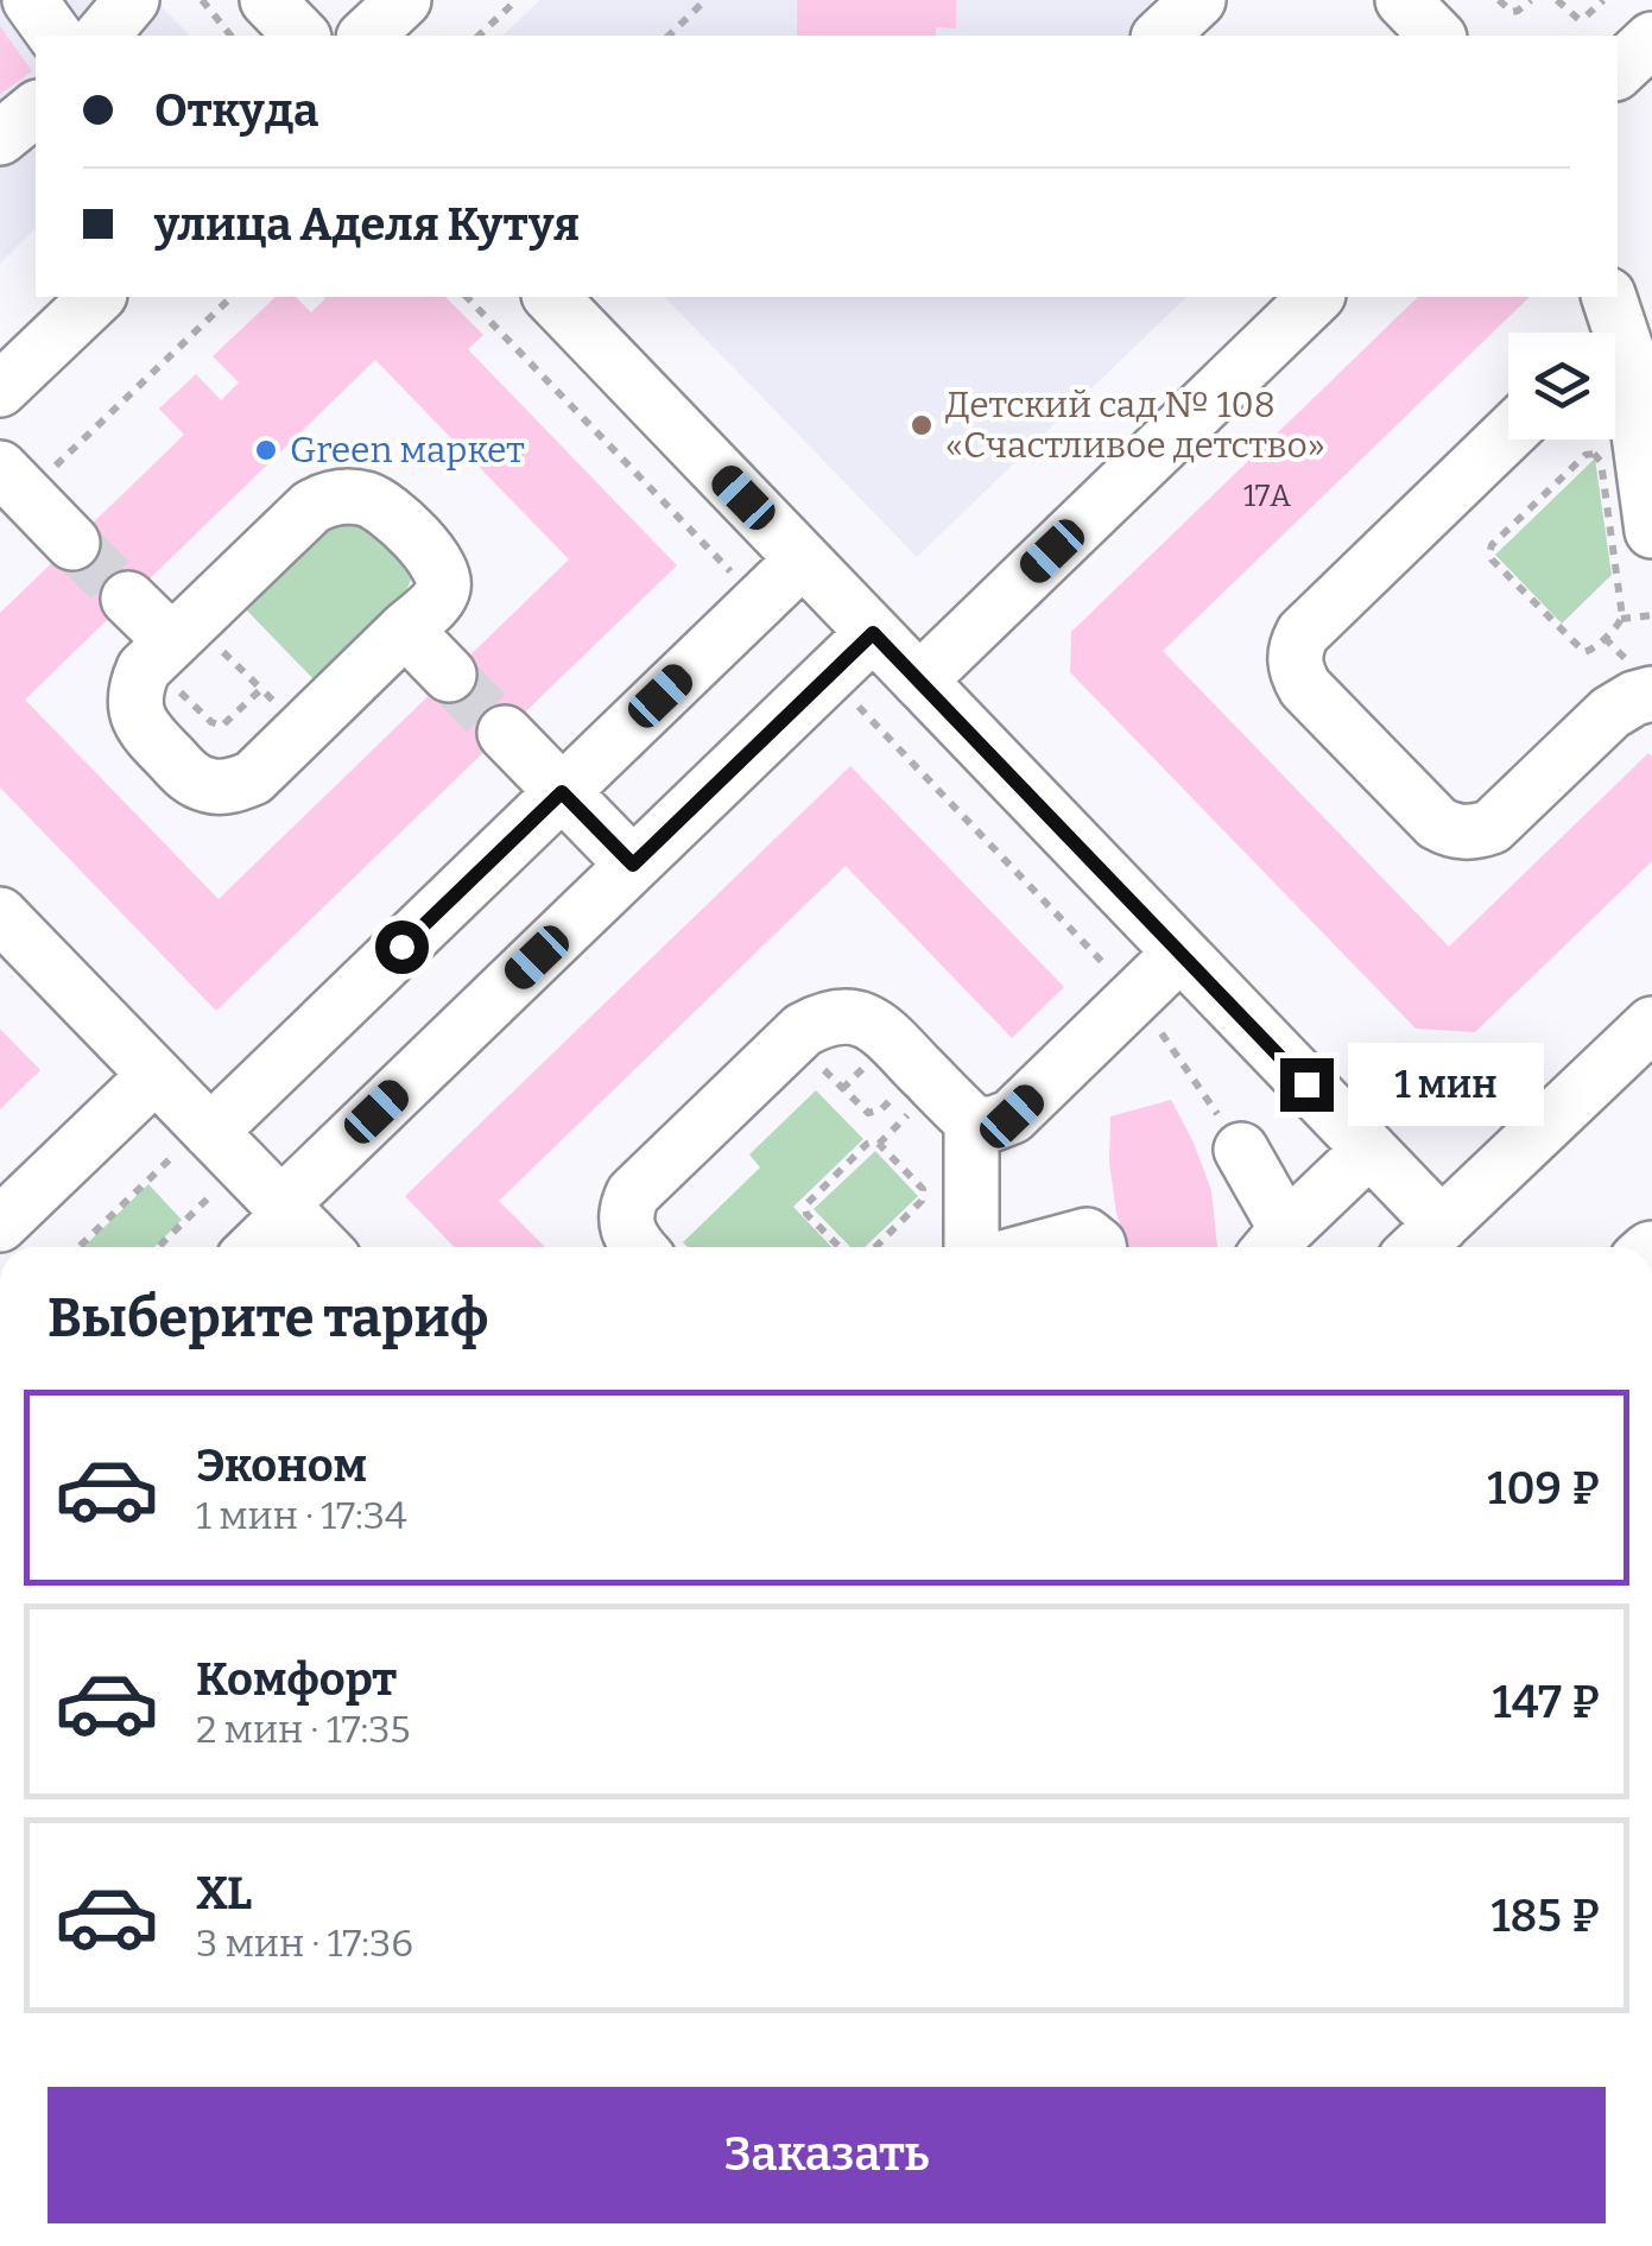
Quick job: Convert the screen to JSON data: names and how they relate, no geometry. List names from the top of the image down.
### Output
{
  "places": ["Детский сад № 108 «Счастливое детство»", "Green маркет"],
  "house_numbers": ["17А"],
  "page": {
    "banner": ["Откуда", "улица Аделя Кутуя"],
    "bubble": "1 мин",
    "heading": "Выберите тариф",
    "list": [
      {
        "name": "Эконом",
        "note": "1 мин · 17:34",
        "value": "109 ₽"
      },
      {
        "name": "Комфорт",
        "note": "2 мин · 17:35",
        "value": "147 ₽"
      },
      {
        "name": "XL",
        "note": "3 мин · 17:36",
        "value": "185 ₽"
      }
    ],
    "buttons": "Заказать"
  }
}
